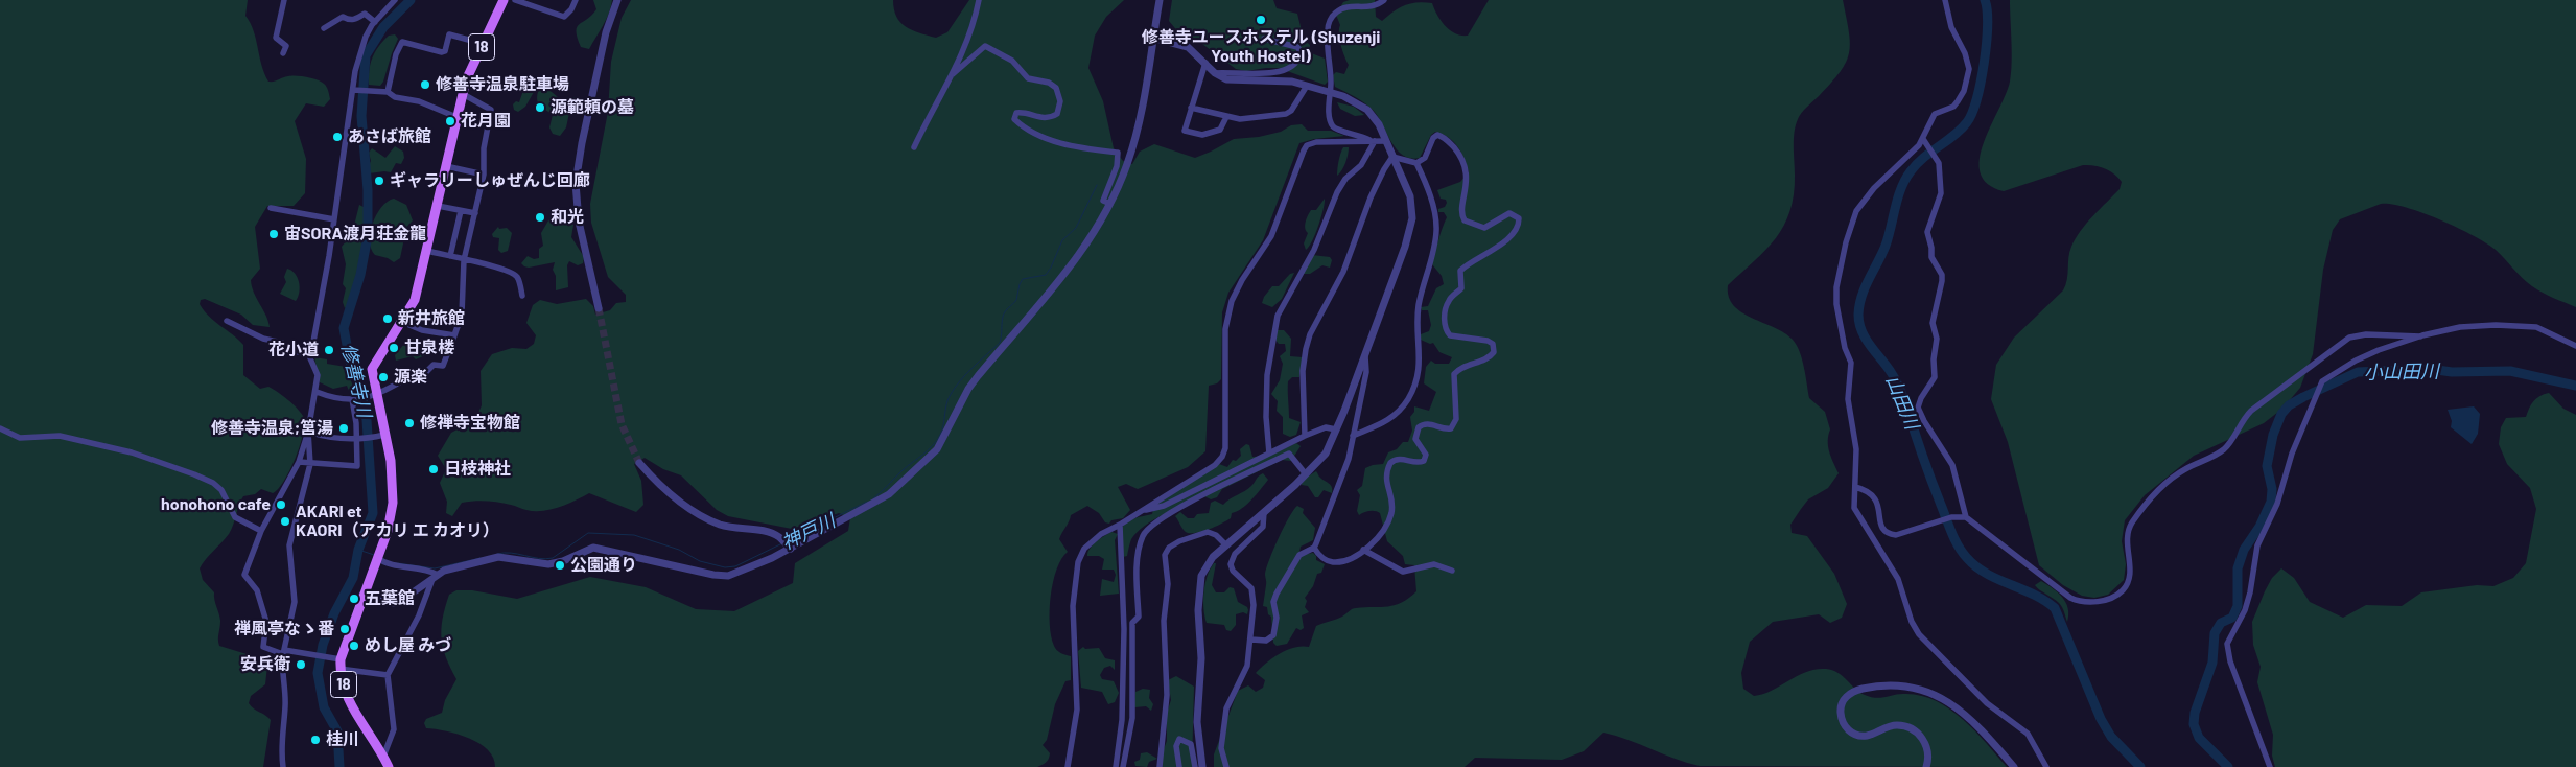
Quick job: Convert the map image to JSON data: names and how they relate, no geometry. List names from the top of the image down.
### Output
{
  "streets": {
    "main road": ["18"]
  },
  "water": [
    "小山田川",
    "修善寺川",
    "山田川",
    "神戸川"
  ],
  "places": [
    "修善寺ユースホステル (Shuzenji Youth Hostel)",
    "修善寺温泉駐車場",
    "源範頼の墓",
    "花月園",
    "あさば旅館",
    "ギャラリーしゅぜんじ回廊",
    "和光",
    "宙SORA渡月荘金龍",
    "新井旅館",
    "甘泉楼",
    "花小道",
    "源楽",
    "修禅寺宝物館",
    "修善寺温泉;筥湯",
    "日枝神社",
    "honohono cafe",
    "AKARI et KAORI（アカリ エ カオリ）",
    "公園通り",
    "五葉館",
    "禅風亭なゝ番",
    "めし屋 みづ",
    "安兵衛",
    "桂川"
  ]
}
